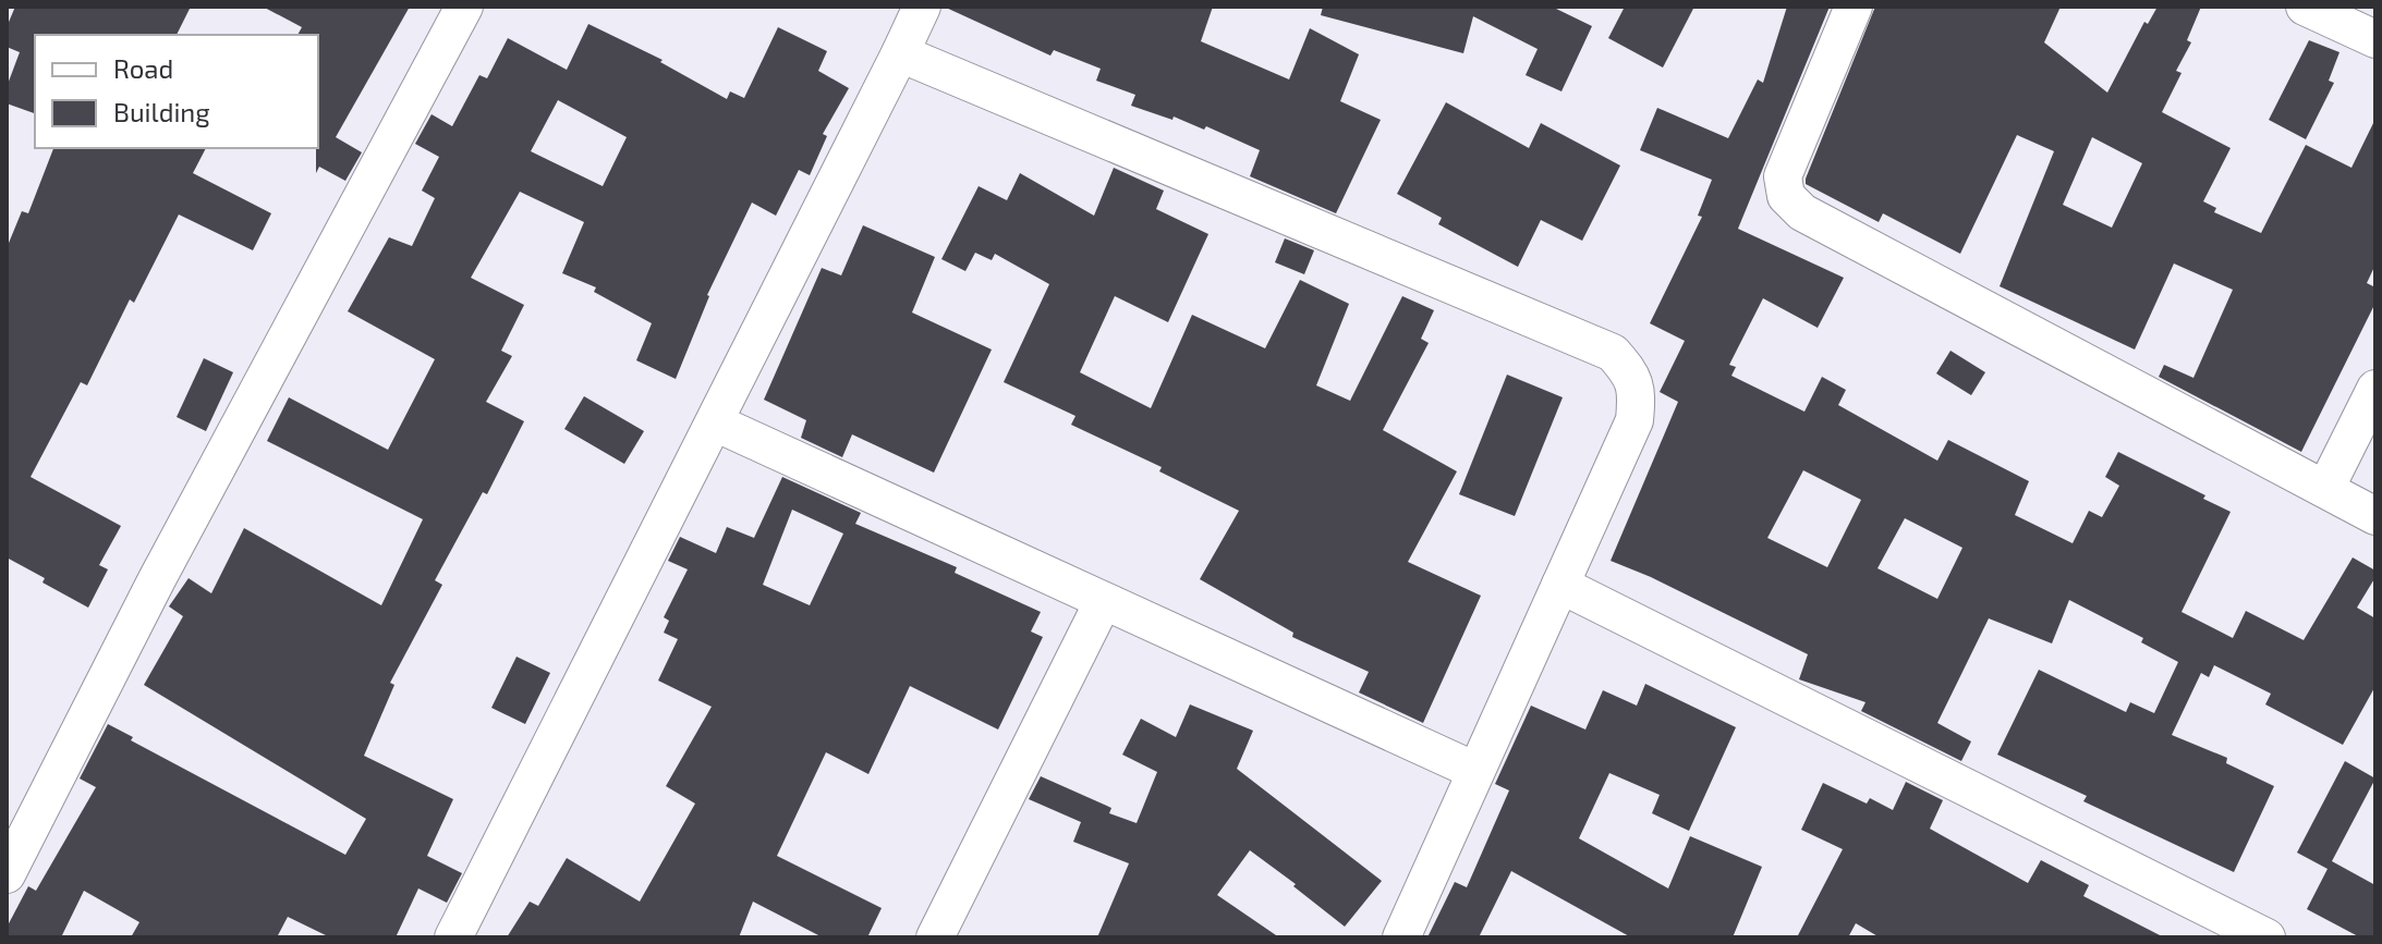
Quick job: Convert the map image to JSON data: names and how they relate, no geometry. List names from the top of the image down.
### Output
{
  "legend": ["Road", "Building"]
}
